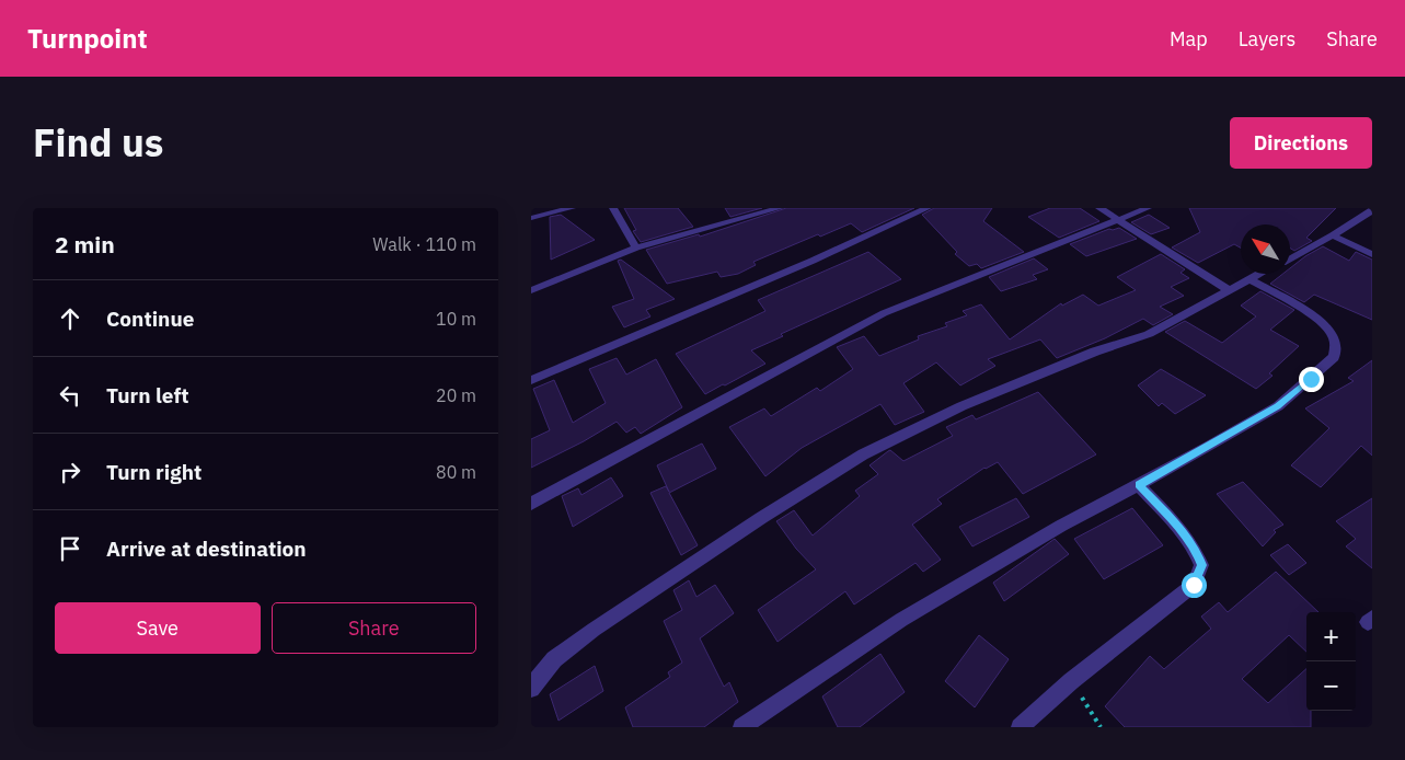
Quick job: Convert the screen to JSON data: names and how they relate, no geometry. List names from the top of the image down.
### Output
{
  "north": "top left",
  "page": {
    "header": "Turnpoint",
    "nav": ["Map", "Layers", "Share"],
    "title": "Find us",
    "buttons": [
      "Directions",
      ["Save", "Share"]
    ],
    "heading": ["2 min", "Walk · 110 m"],
    "list": [
      ["Continue", "10 m"],
      ["Turn left", "20 m"],
      ["Turn right", "80 m"],
      "Arrive at destination"
    ],
    "map_buttons": ["+", "−"]
  }
}
